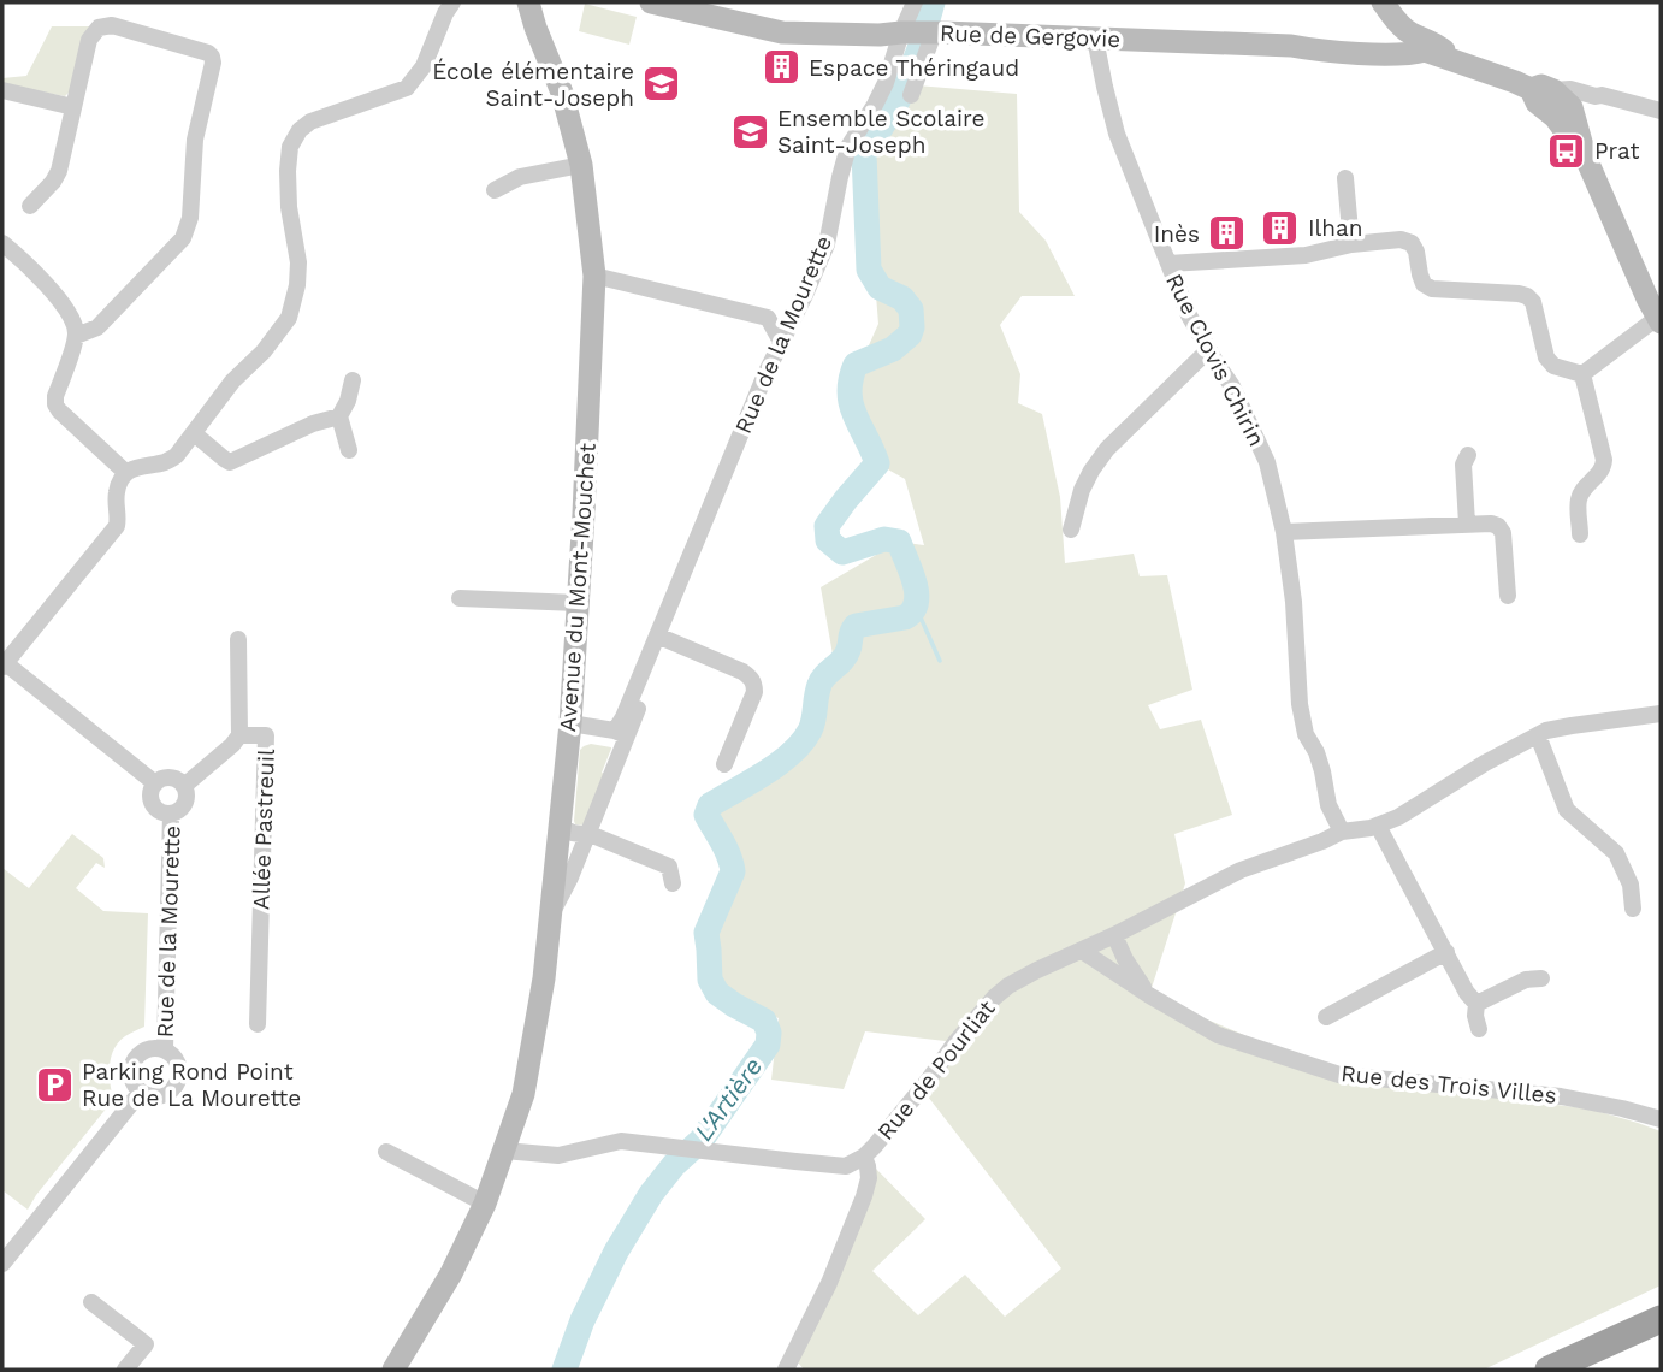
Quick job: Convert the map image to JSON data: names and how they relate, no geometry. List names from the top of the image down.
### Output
{
  "streets": {
    "main road": ["Rue de Gergovie", "Avenue du Mont-Mouchet"],
    "street": [
      "Rue de la Mourette",
      "Rue Clovis Chirin",
      "Allée Pastreuil",
      "Rue de Pourliat",
      "Rue des Trois Villes"
    ]
  },
  "crossings": [
    ["Rue de Gergovie", "Rue de la Mourette"],
    ["Rue de Gergovie", "Rue Clovis Chirin"],
    ["Rue de la Mourette", "Avenue du Mont-Mouchet"],
    ["Rue de la Mourette", "Allée Pastreuil"],
    ["Rue Clovis Chirin", "Rue de Pourliat"],
    ["Avenue du Mont-Mouchet", "Rue de Pourliat"],
    ["Rue de Pourliat", "Rue des Trois Villes"]
  ],
  "water": ["L'Artière"],
  "places": {
    "building": ["Espace Théringaud", "Ilhan", "Inès"],
    "school or university": ["École élémentaire Saint-Joseph", "Ensemble Scolaire Saint-Joseph"],
    "bus stop": ["Prat"],
    "parking": ["Parking Rond Point Rue de La Mourette"]
  }
}
